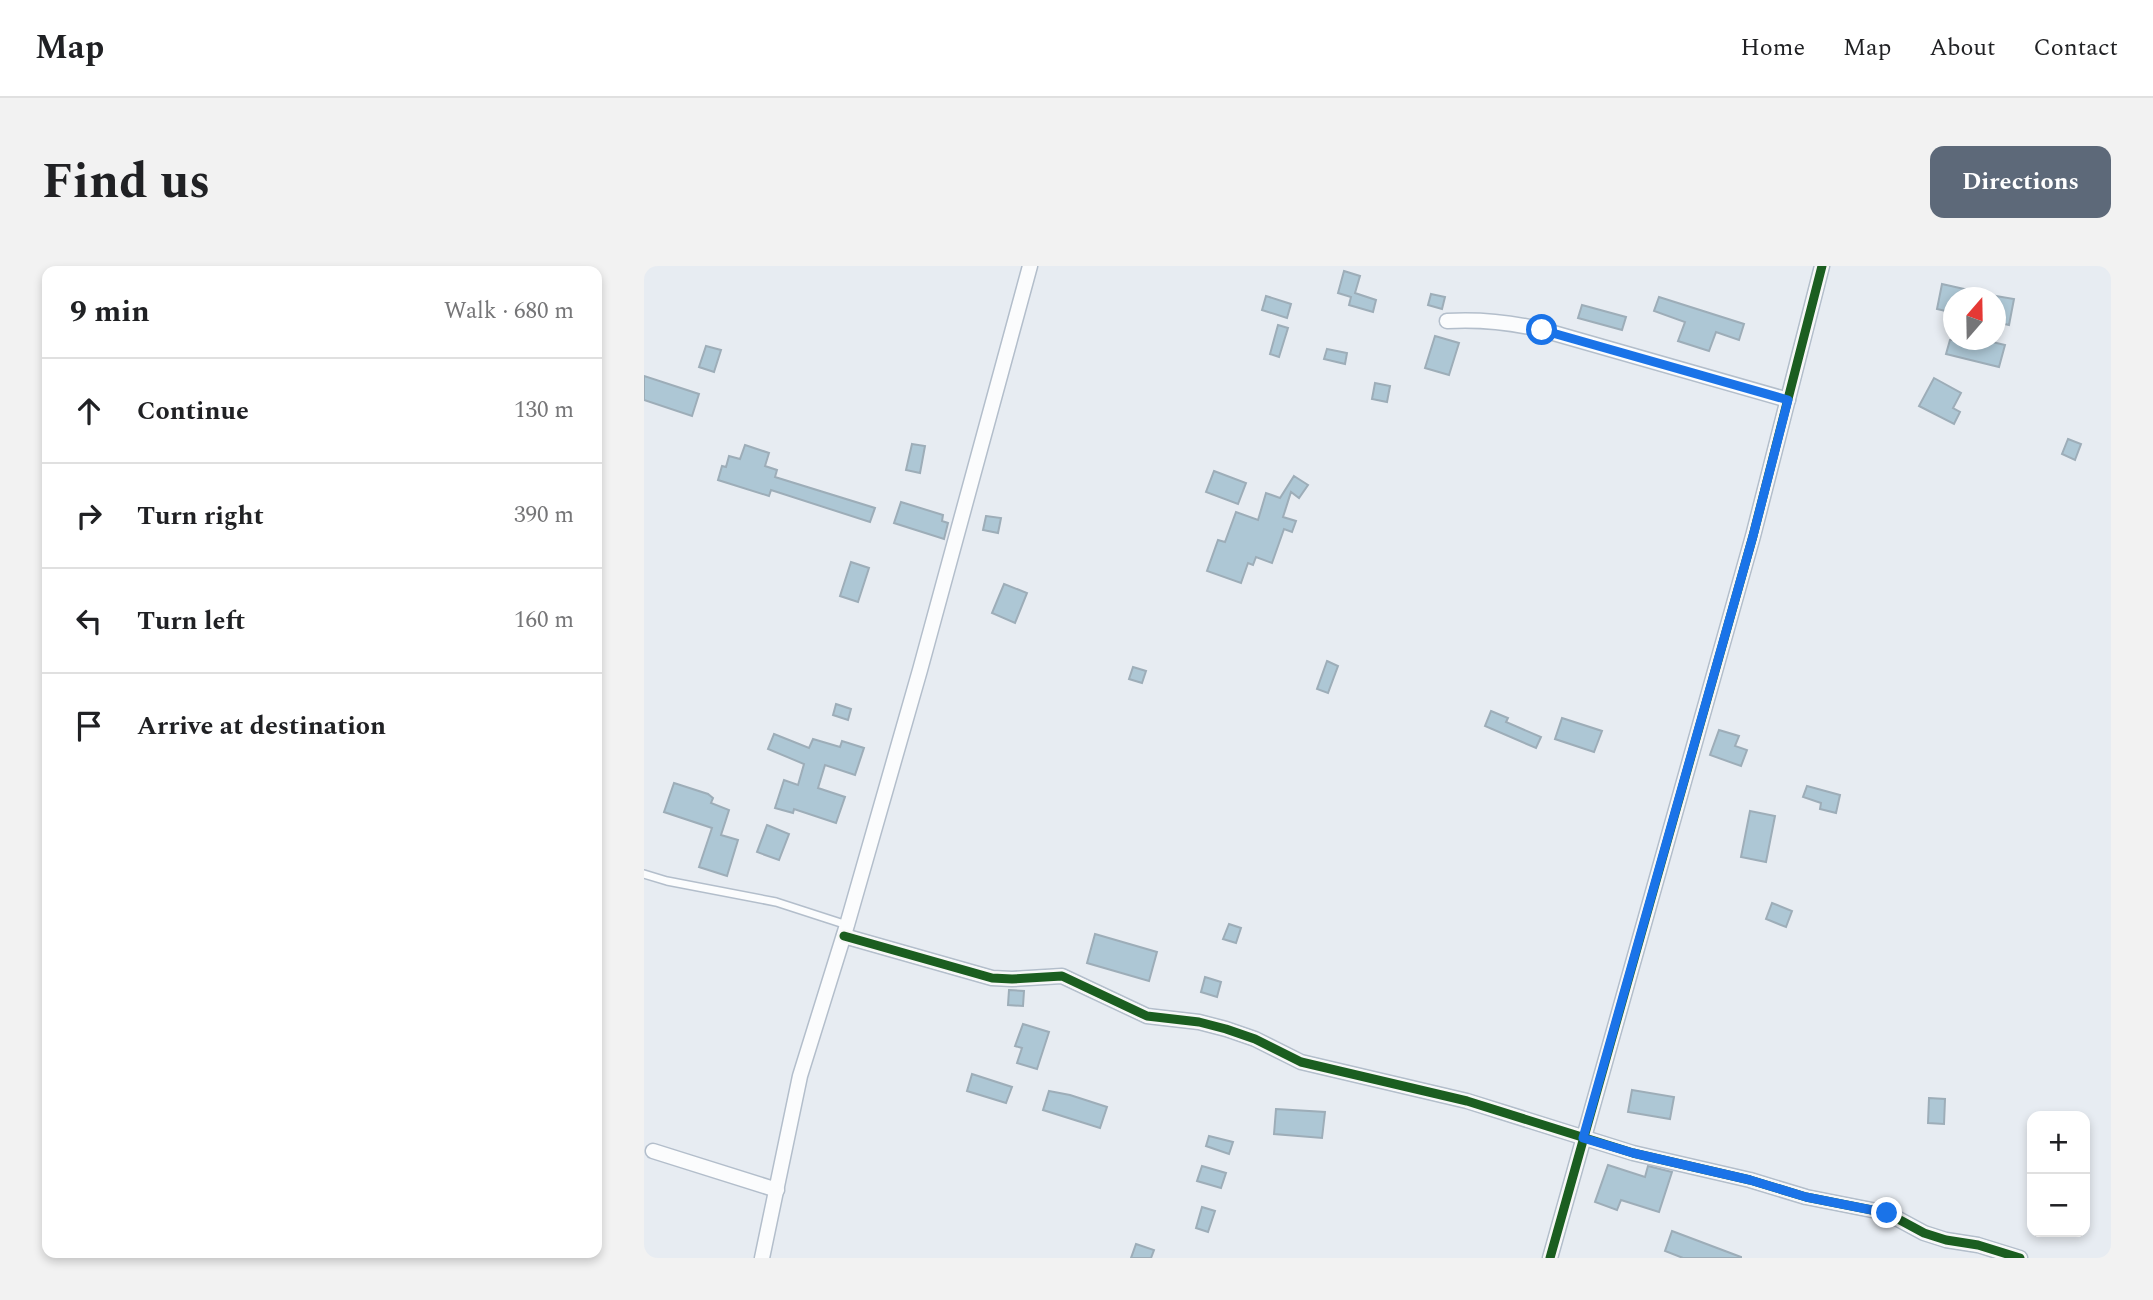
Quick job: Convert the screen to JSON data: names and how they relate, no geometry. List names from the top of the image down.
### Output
{
  "north": "top",
  "page": {
    "header": "Map",
    "nav": [
      "Home",
      "Map",
      "About",
      "Contact"
    ],
    "title": "Find us",
    "buttons": "Directions",
    "heading": ["9 min", "Walk · 680 m"],
    "list": [
      ["Continue", "130 m"],
      ["Turn right", "390 m"],
      ["Turn left", "160 m"],
      "Arrive at destination"
    ],
    "map_buttons": ["+", "−"]
  }
}
